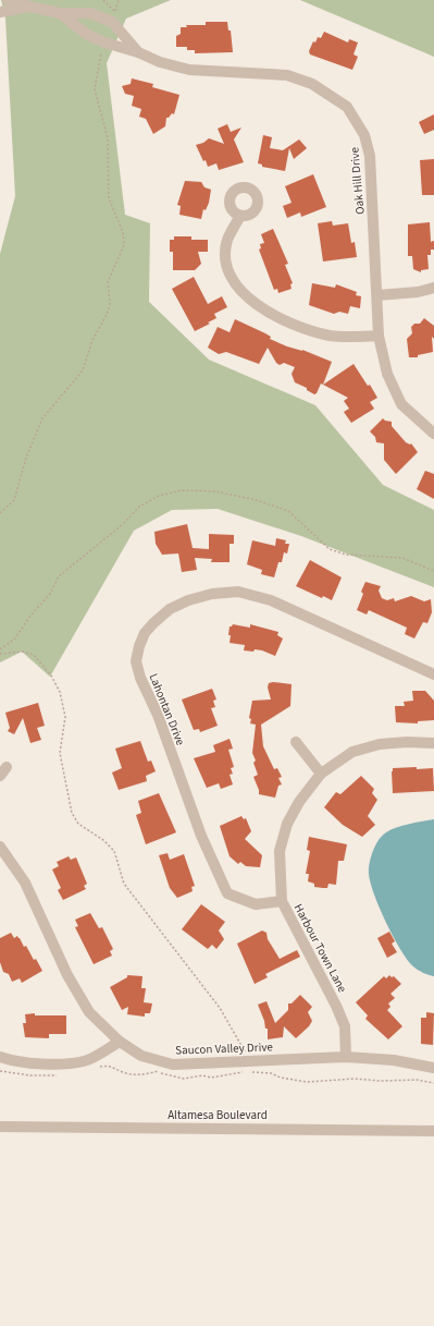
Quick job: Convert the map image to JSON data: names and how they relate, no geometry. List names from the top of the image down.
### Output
{
  "streets": {
    "street": [
      "Oak Hill Drive",
      "Lahontan Drive",
      "Harbour Town Lane",
      "Saucon Valley Drive",
      "Altamesa Boulevard"
    ]
  },
  "crossings": [
    ["Lahontan Drive", "Harbour Town Lane"],
    ["Harbour Town Lane", "Saucon Valley Drive"]
  ]
}
